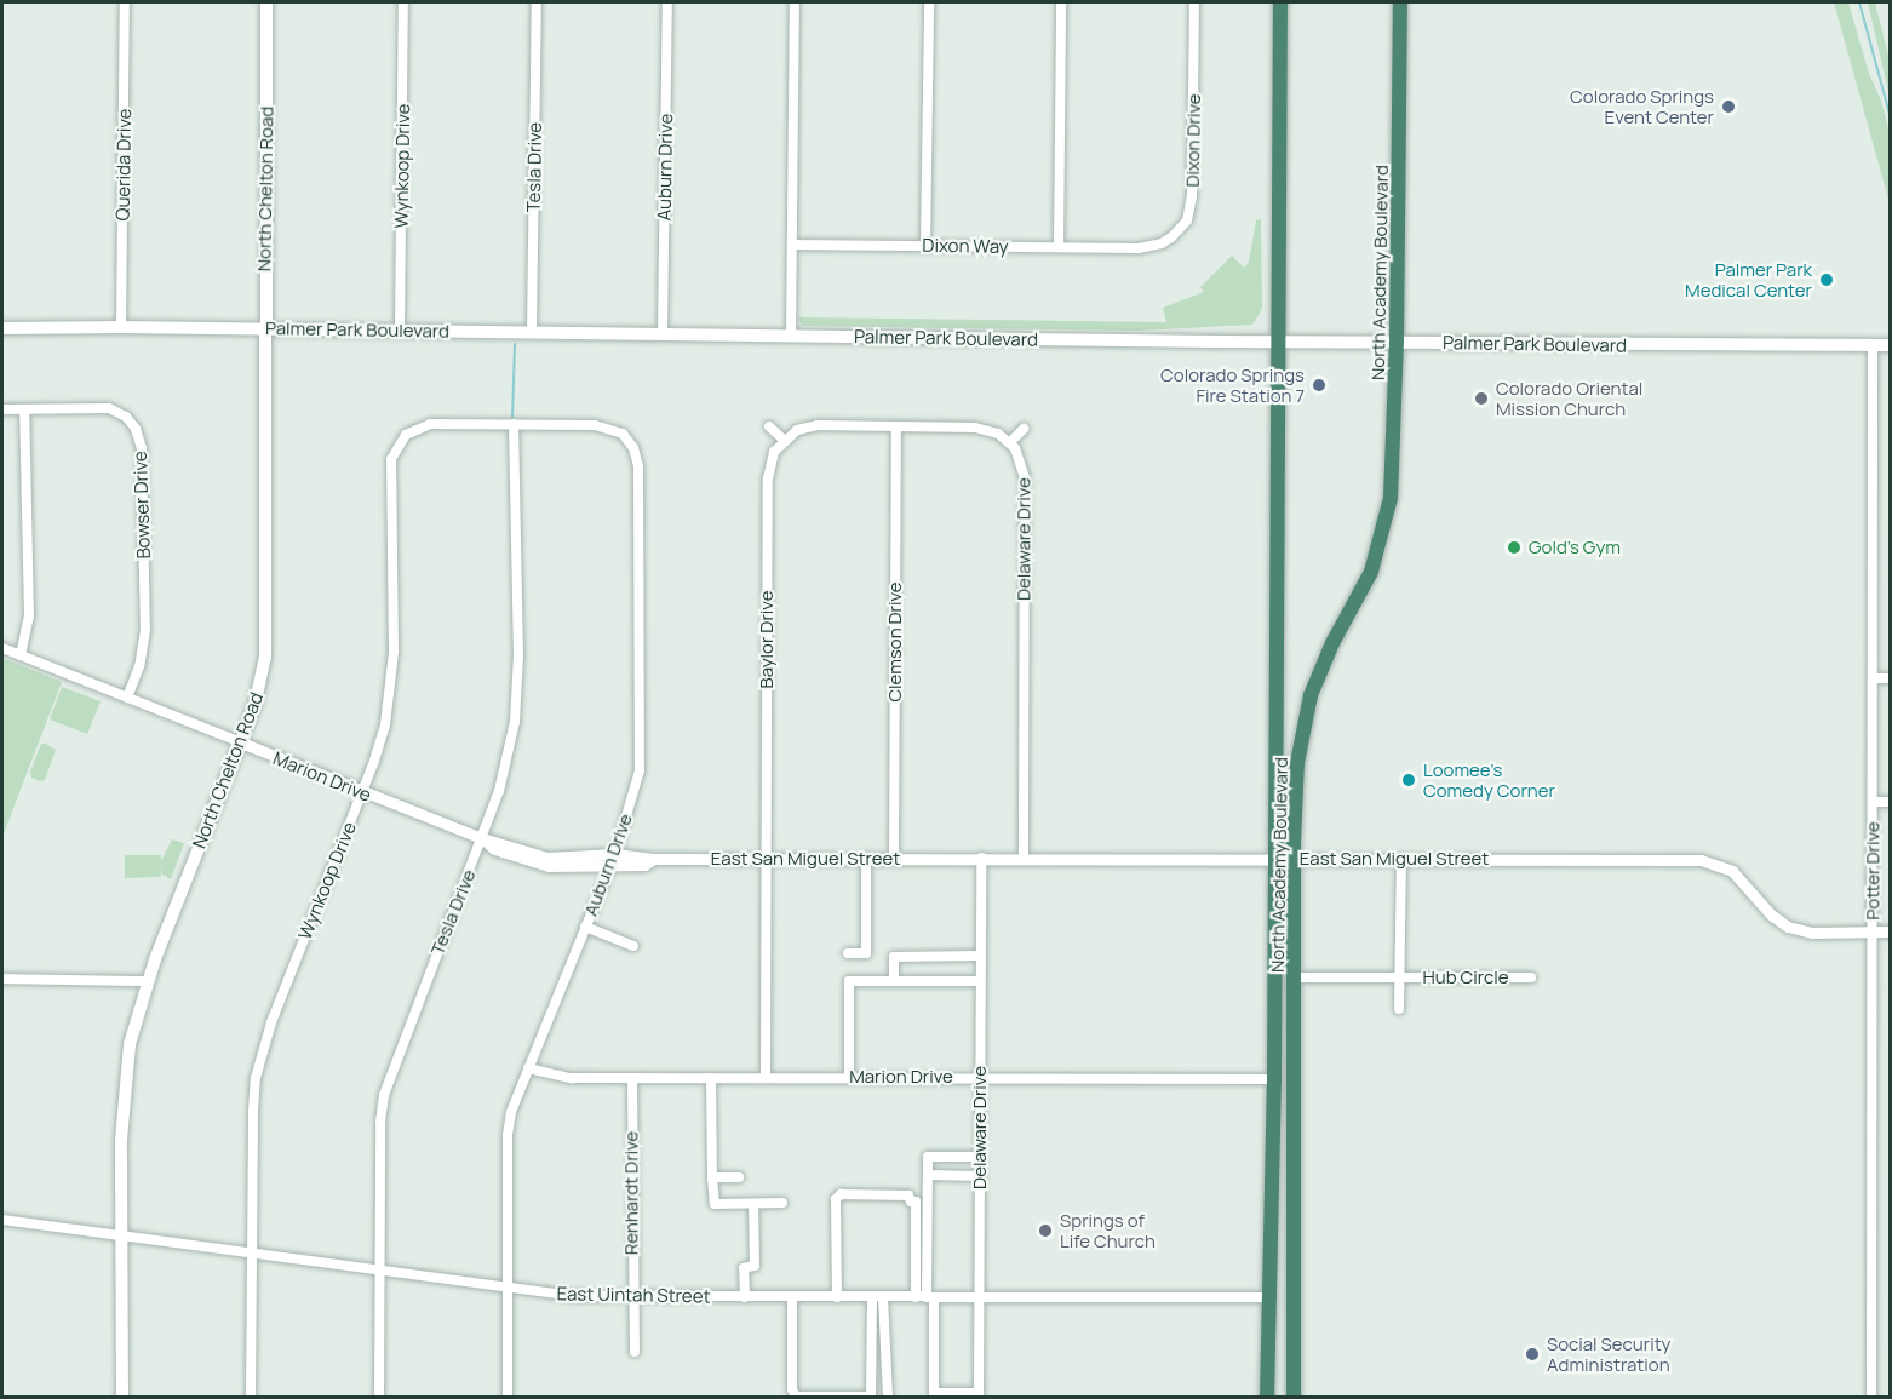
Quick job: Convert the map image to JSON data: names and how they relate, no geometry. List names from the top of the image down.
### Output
{
  "streets": {
    "highway": ["North Academy Boulevard"],
    "main road": ["North Chelton Road", "Palmer Park Boulevard"],
    "street": [
      "Dixon Drive",
      "Querida Drive",
      "Wynkoop Drive",
      "Tesla Drive",
      "Auburn Drive",
      "Dixon Way",
      "Bowser Drive",
      "Delaware Drive",
      "Baylor Drive",
      "Clemson Drive",
      "Marion Drive",
      "East San Miguel Street",
      "Potter Drive",
      "Hub Circle",
      "Renhardt Drive",
      "East Uintah Street"
    ]
  },
  "crossings": [
    ["Dixon Drive", "Dixon Way"],
    ["Querida Drive", "Palmer Park Boulevard"],
    ["Wynkoop Drive", "Tesla Drive"],
    ["Wynkoop Drive", "Auburn Drive"],
    ["Wynkoop Drive", "Palmer Park Boulevard"],
    ["Wynkoop Drive", "Marion Drive"],
    ["Wynkoop Drive", "East Uintah Street"],
    ["Tesla Drive", "Auburn Drive"],
    ["Tesla Drive", "Palmer Park Boulevard"],
    ["Tesla Drive", "Marion Drive"],
    ["Tesla Drive", "East Uintah Street"],
    ["Auburn Drive", "Palmer Park Boulevard"],
    ["Auburn Drive", "Marion Drive"],
    ["Auburn Drive", "East San Miguel Street"],
    ["Auburn Drive", "East Uintah Street"],
    ["North Chelton Road", "Palmer Park Boulevard"],
    ["North Chelton Road", "Marion Drive"],
    ["North Chelton Road", "East Uintah Street"],
    ["North Academy Boulevard", "Palmer Park Boulevard"],
    ["North Academy Boulevard", "Marion Drive"],
    ["North Academy Boulevard", "East San Miguel Street"],
    ["North Academy Boulevard", "Hub Circle"],
    ["North Academy Boulevard", "East Uintah Street"],
    ["Palmer Park Boulevard", "Potter Drive"],
    ["Bowser Drive", "Marion Drive"],
    ["Delaware Drive", "Marion Drive"],
    ["Delaware Drive", "East San Miguel Street"],
    ["Delaware Drive", "East Uintah Street"],
    ["Baylor Drive", "Marion Drive"],
    ["Baylor Drive", "East San Miguel Street"],
    ["Clemson Drive", "East San Miguel Street"],
    ["Marion Drive", "East San Miguel Street"],
    ["Marion Drive", "Renhardt Drive"],
    ["East San Miguel Street", "Potter Drive"],
    ["East San Miguel Street", "Hub Circle"],
    ["Renhardt Drive", "East Uintah Street"]
  ],
  "places": [
    "Colorado Springs Event Center",
    "Palmer Park Medical Center",
    "Colorado Springs Fire Station 7",
    "Colorado Oriental Mission Church",
    "Gold's Gym",
    "Loomee's Comedy Corner",
    "Springs of Life Church",
    "Social Security Administration"
  ]
}
